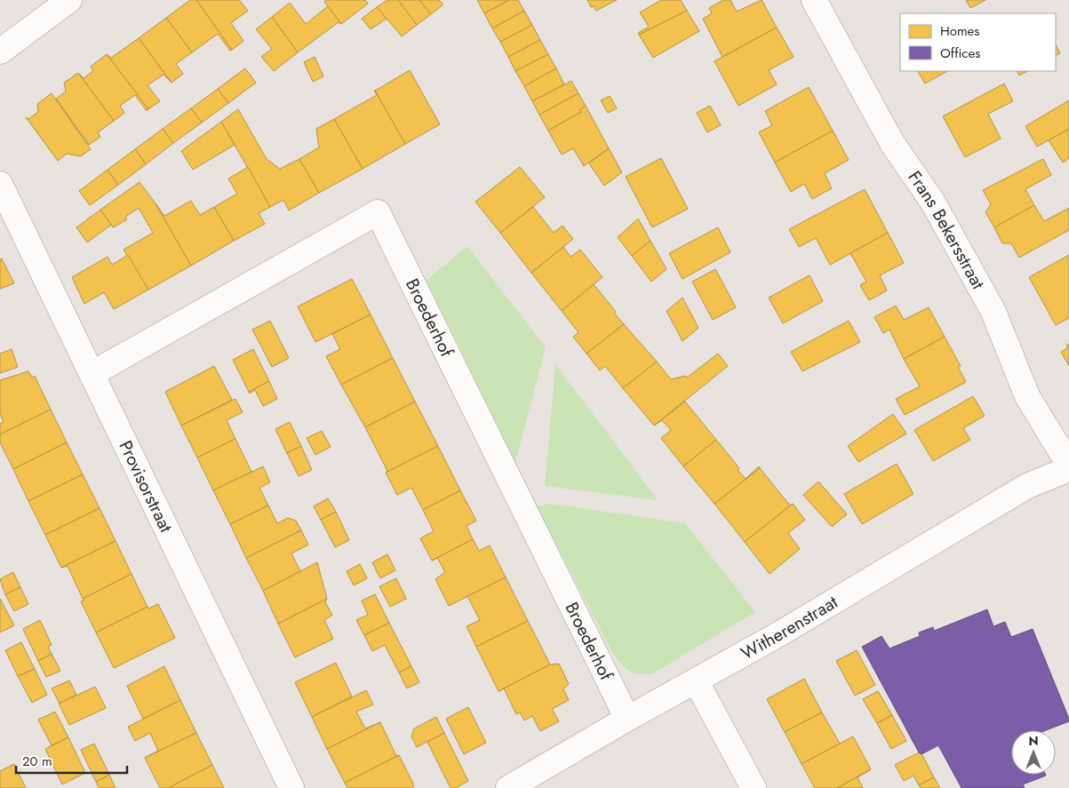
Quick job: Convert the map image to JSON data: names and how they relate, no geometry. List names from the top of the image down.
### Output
{
  "streets": {
    "street": [
      "Frans Bekersstraat",
      "Broederhof",
      "Provisorstraat",
      "Witherenstraat"
    ]
  },
  "crossings": [
    ["Broederhof", "Provisorstraat"],
    ["Broederhof", "Witherenstraat"]
  ],
  "legend": ["Homes", "Offices"],
  "scale_bar": "20 m",
  "north": "top"
}
